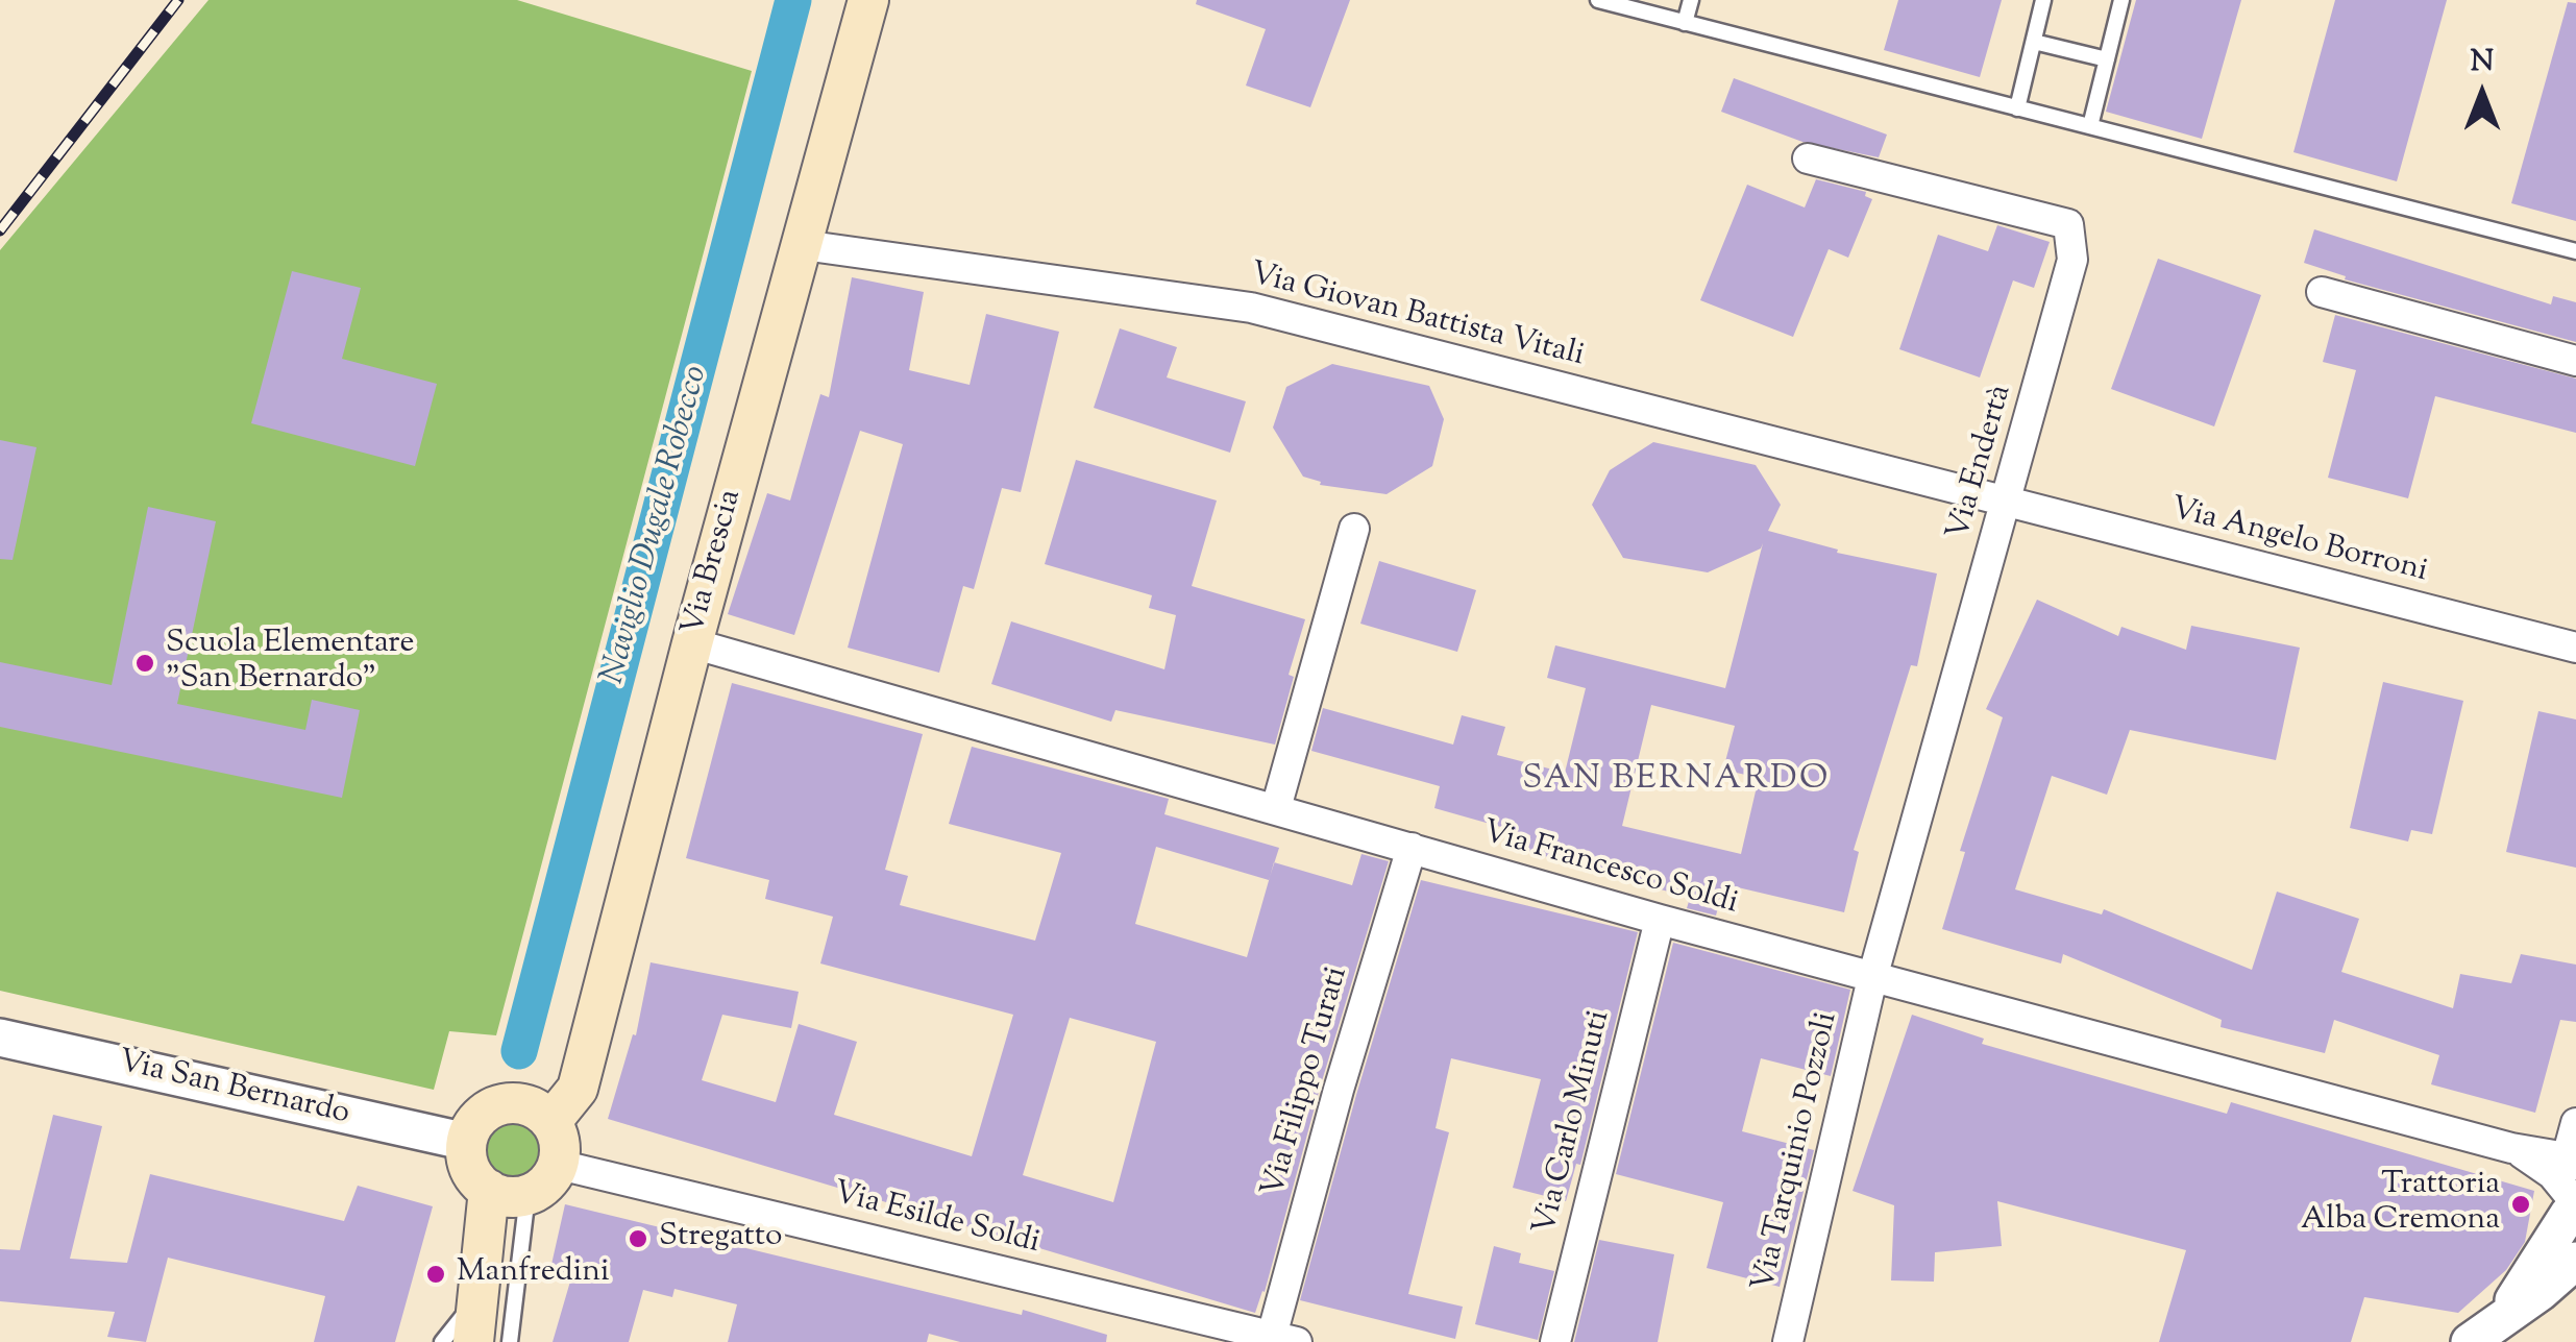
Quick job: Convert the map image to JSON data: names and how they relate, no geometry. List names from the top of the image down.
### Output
{
  "streets": {
    "main road": ["Via Brescia"],
    "street": [
      "Via Giovan Battista Vitali",
      "Via Endertà",
      "Via Angelo Borroni",
      "Via Francesco Soldi",
      "Via Filippo Turati",
      "Via San Bernardo",
      "Via Carlo Minuti",
      "Via Tarquinio Pozzoli",
      "Via Esilde Soldi"
    ]
  },
  "crossings": [
    ["Via Giovan Battista Vitali", "Via Endertà"],
    ["Via Giovan Battista Vitali", "Via Angelo Borroni"],
    ["Via Giovan Battista Vitali", "Via Brescia"],
    ["Via Endertà", "Via Angelo Borroni"],
    ["Via Endertà", "Via Francesco Soldi"],
    ["Via Endertà", "Via Tarquinio Pozzoli"],
    ["Via Brescia", "Via Francesco Soldi"],
    ["Via Brescia", "Via San Bernardo"],
    ["Via Brescia", "Via Esilde Soldi"],
    ["Via Francesco Soldi", "Via Filippo Turati"],
    ["Via Francesco Soldi", "Via Carlo Minuti"],
    ["Via Francesco Soldi", "Via Tarquinio Pozzoli"],
    ["Via Filippo Turati", "Via Esilde Soldi"],
    ["Via San Bernardo", "Via Esilde Soldi"]
  ],
  "districts": ["SAN BERNARDO"],
  "water": ["Naviglio Dugale Robecco"],
  "places": [
    "Scuola Elementare \"San Bernardo\"",
    "Trattoria Alba Cremona",
    "Stregatto",
    "Manfredini"
  ],
  "north": "top"
}
